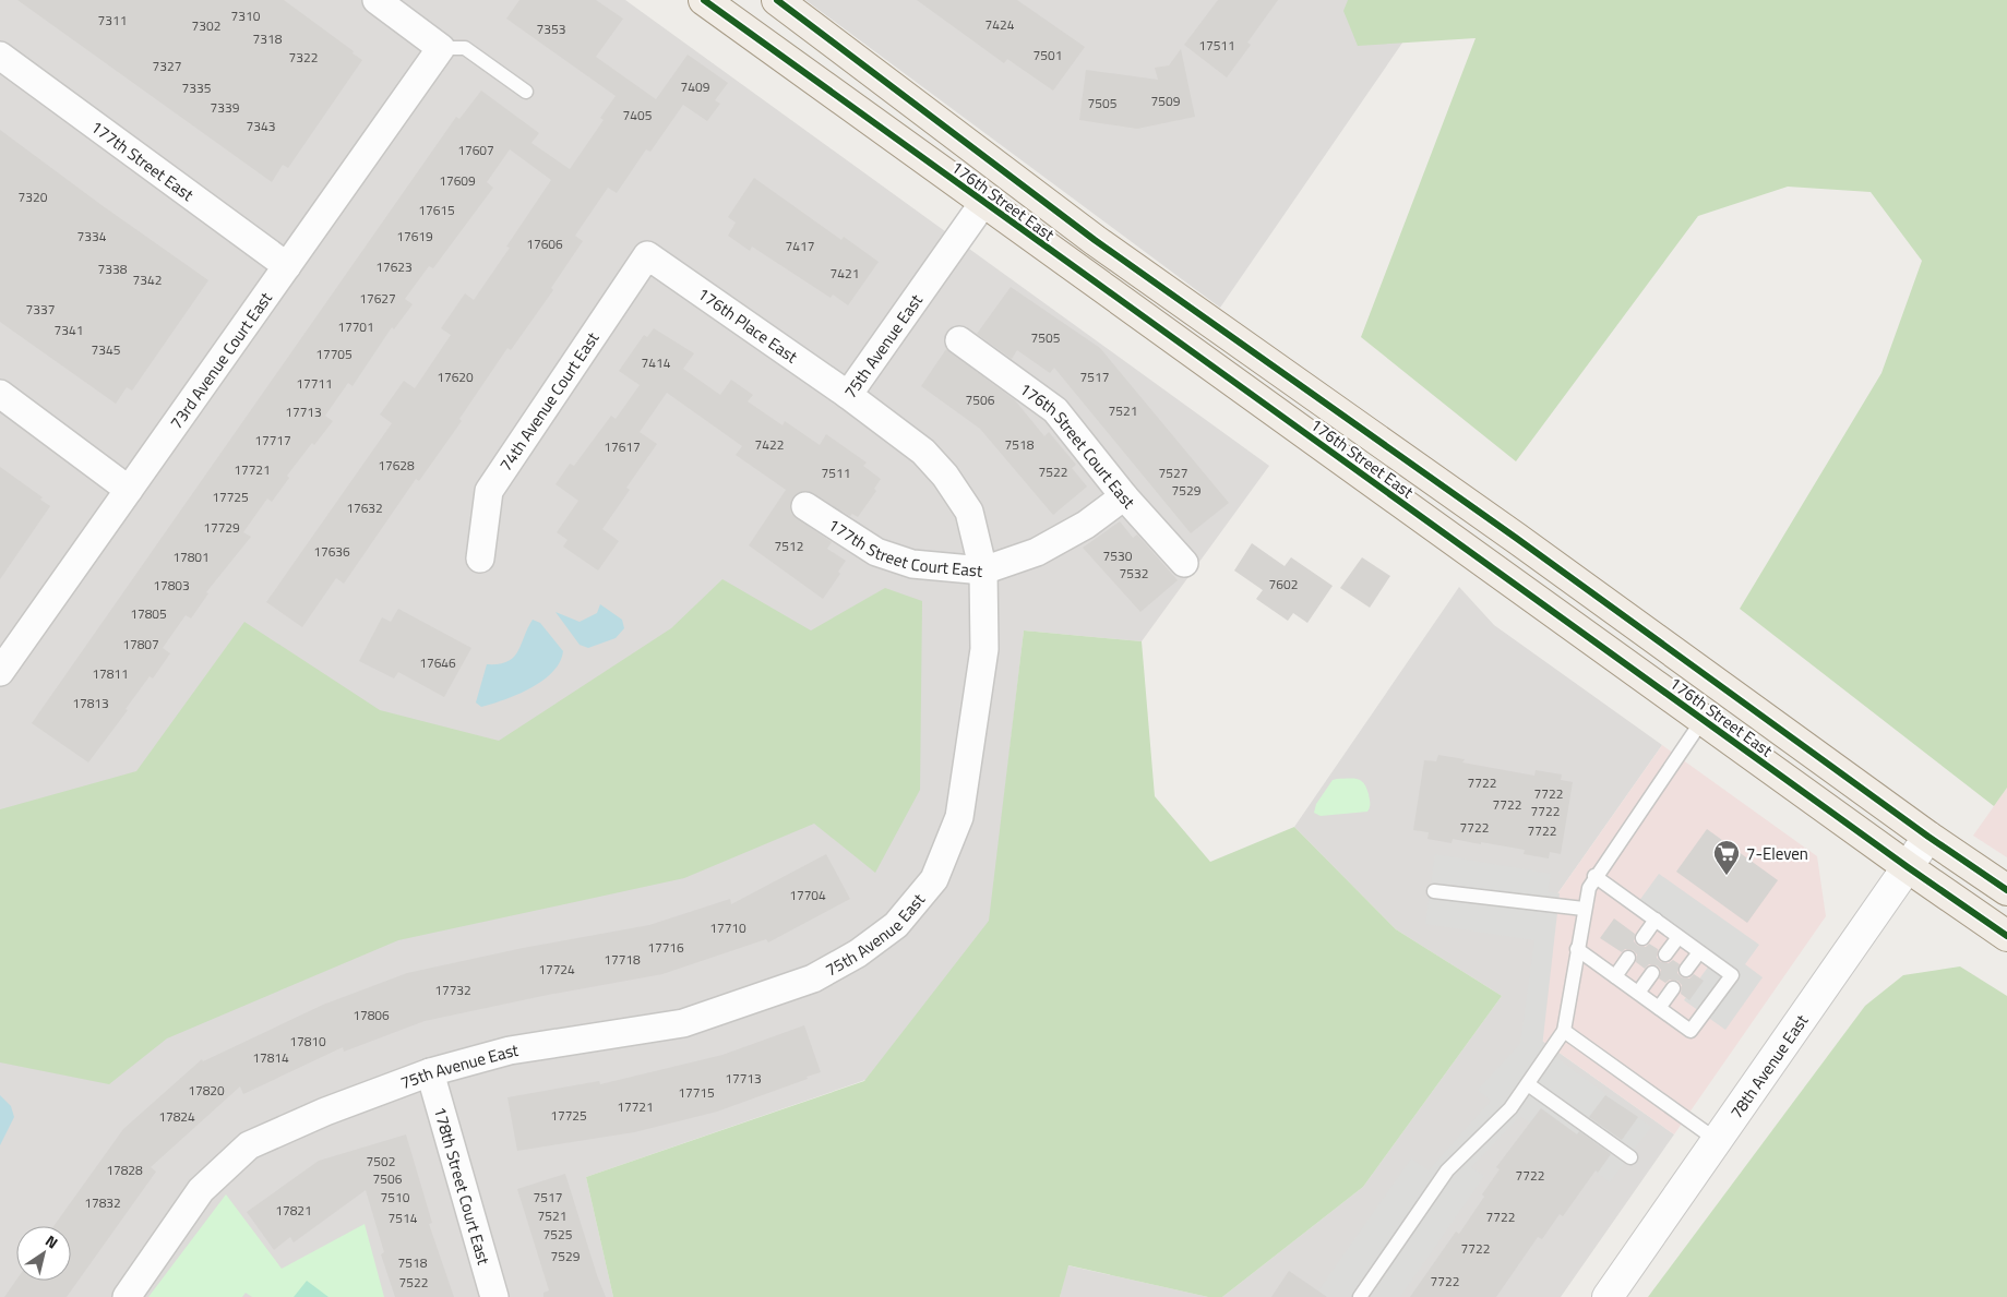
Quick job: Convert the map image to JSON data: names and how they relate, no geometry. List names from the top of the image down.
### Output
{
  "streets": {
    "main road": ["176th Street East"],
    "street": [
      "177th Street East",
      "176th Place East",
      "75th Avenue East",
      "73rd Avenue Court East",
      "74th Avenue Court East",
      "176th Street Court East",
      "177th Street Court East",
      "78th Avenue East",
      "178th Street Court East"
    ]
  },
  "crossings": [
    ["177th Street East", "73rd Avenue Court East"],
    ["176th Street East", "75th Avenue East"],
    ["176th Street East", "78th Avenue East"],
    ["176th Place East", "75th Avenue East"],
    ["176th Place East", "74th Avenue Court East"],
    ["75th Avenue East", "177th Street Court East"],
    ["75th Avenue East", "178th Street Court East"],
    ["176th Street Court East", "177th Street Court East"]
  ],
  "places": {
    "supermarket": ["7-Eleven"]
  },
  "house_numbers": [
    "7310",
    "7311",
    "7424",
    "7302",
    "7353",
    "7318",
    "17511",
    "7501",
    "7322",
    "7327",
    "7409",
    "7335",
    "7509",
    "7505",
    "7339",
    "7405",
    "7343",
    "17607",
    "17609",
    "7320",
    "17615",
    "7334",
    "17619",
    "17606",
    "7417",
    "17623",
    "7338",
    "7421",
    "7342",
    "17627",
    "7337",
    "17701",
    "7341",
    "7505",
    "7345",
    "17705",
    "7414",
    "17620",
    "7517",
    "17711",
    "7506",
    "7521",
    "17713",
    "17717",
    "7422",
    "7518",
    "17617",
    "17628",
    "17721",
    "7522",
    "7511",
    "7527",
    "7529",
    "17725",
    "17632",
    "17729",
    "7512",
    "17636",
    "7530",
    "17801",
    "7532",
    "7602",
    "17803",
    "17805",
    "17807",
    "17646",
    "17811",
    "17813",
    "7722",
    "7722",
    "7722",
    "7722",
    "7722",
    "7722",
    "17704",
    "17710",
    "17716",
    "17718",
    "17724",
    "17732",
    "17806",
    "17810",
    "17814",
    "17713",
    "17820",
    "17715",
    "17721",
    "17725",
    "17824",
    "7502",
    "17828",
    "7722",
    "7506",
    "7510",
    "7517",
    "17832",
    "17821",
    "7521",
    "7722",
    "7514",
    "7525",
    "7722",
    "7529",
    "7518",
    "7722",
    "7522"
  ],
  "north": "top right"
}
